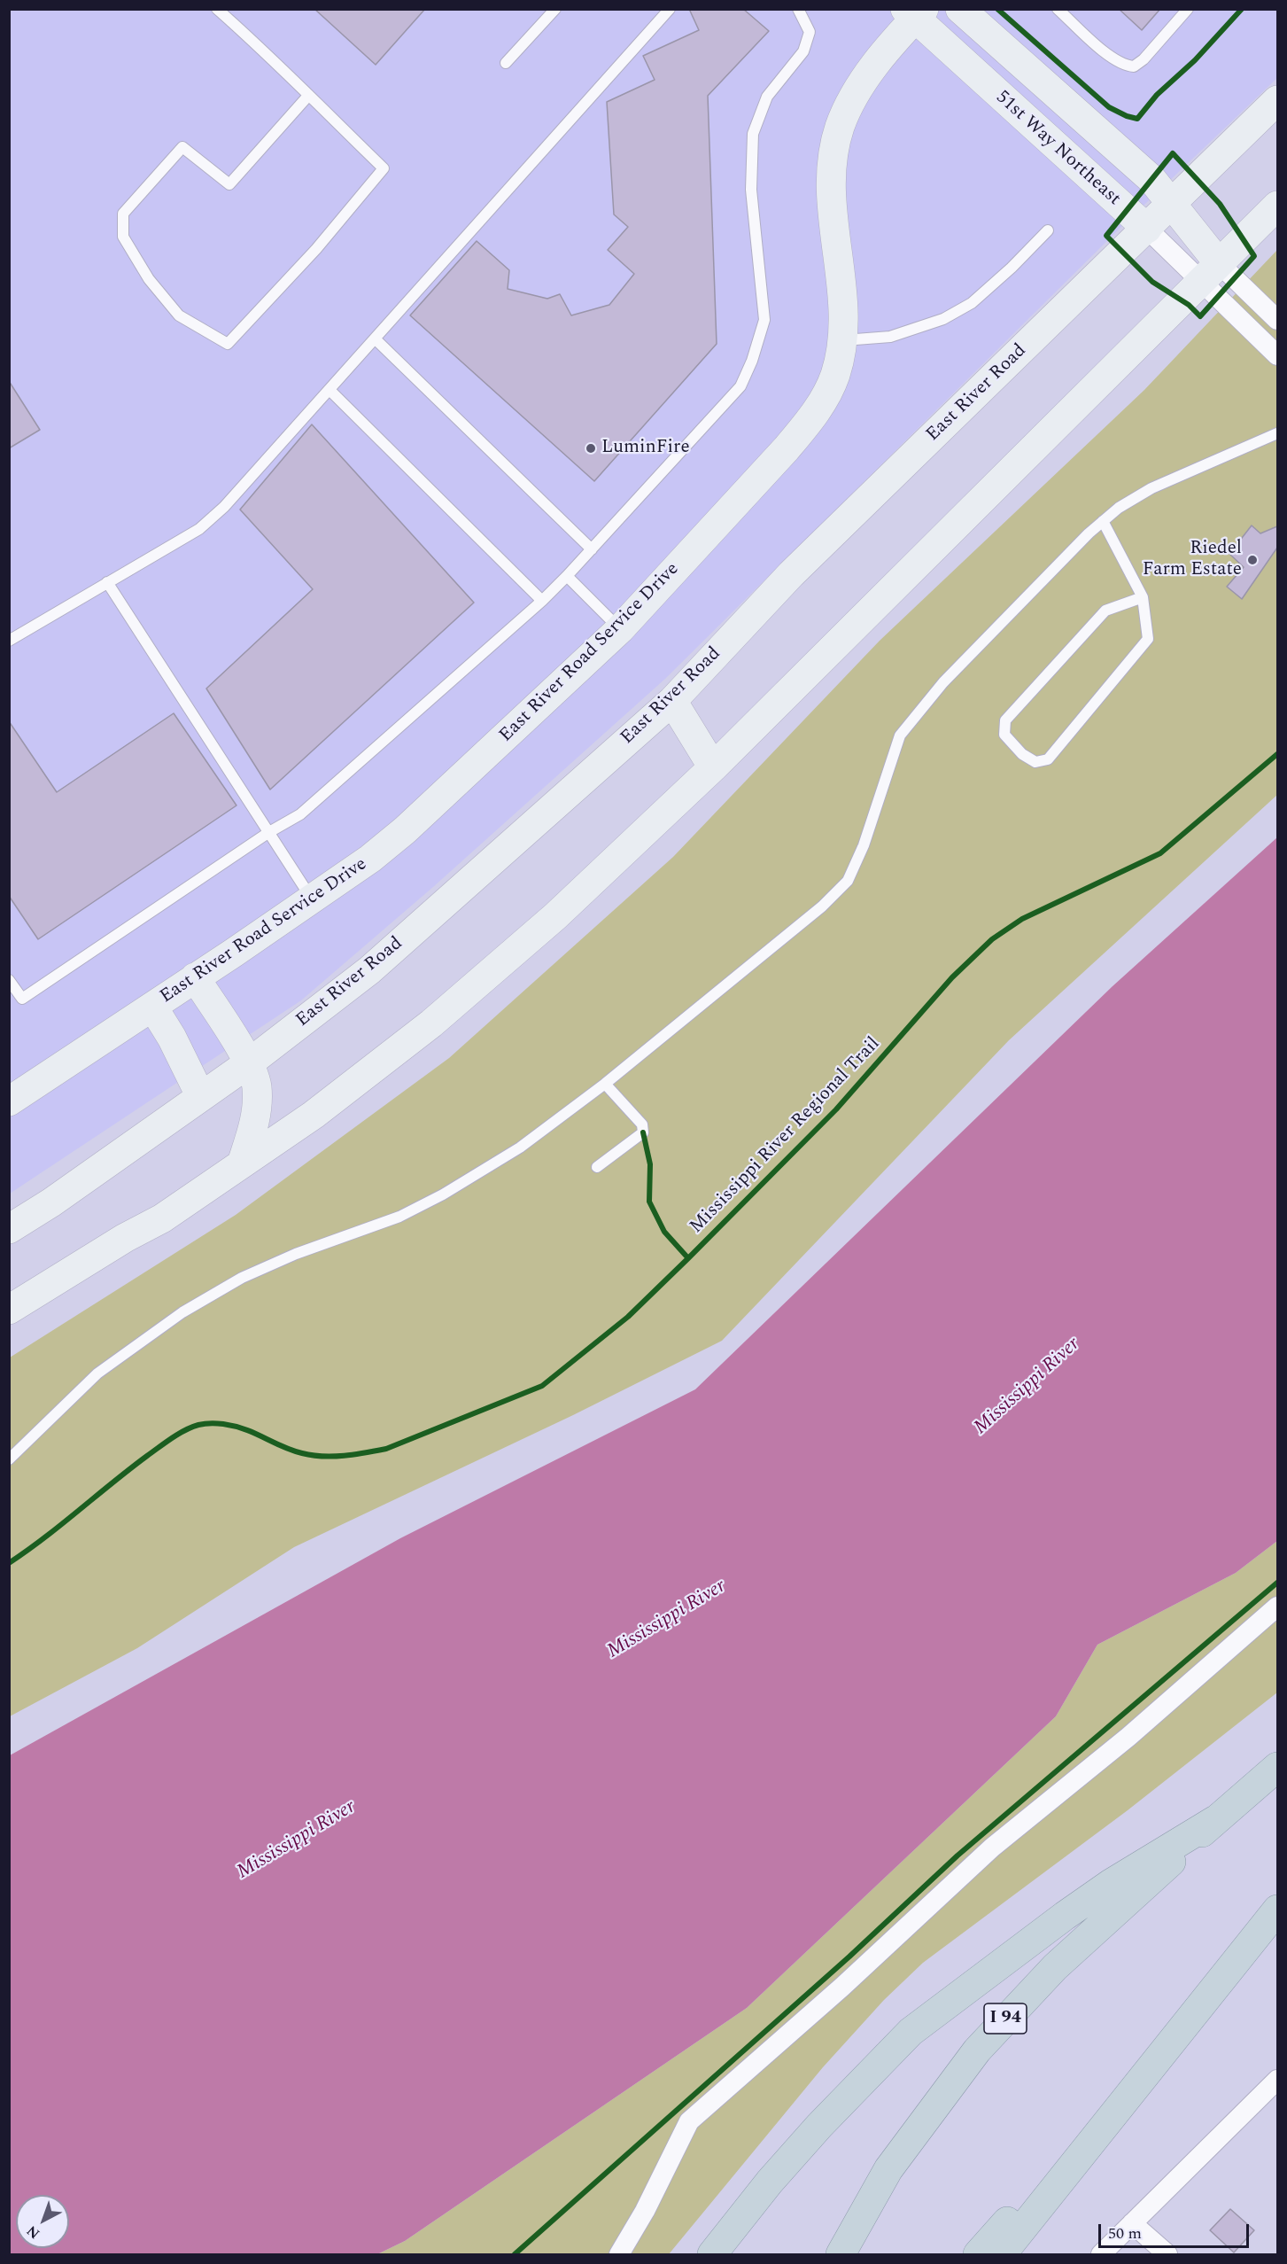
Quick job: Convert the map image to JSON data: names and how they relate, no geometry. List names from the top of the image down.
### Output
{
  "streets": {
    "highway": ["I 94"],
    "street": ["51st Way Northeast", "East River Road", "East River Road Service Drive"],
    "cycle path": ["Mississippi River Regional Trail"]
  },
  "crossings": [
    ["51st Way Northeast", "East River Road"],
    ["51st Way Northeast", "East River Road Service Drive"]
  ],
  "water": ["Mississippi River"],
  "places": ["LuminFire", "Riedel Farm Estate"],
  "scale_bar": "50 m",
  "north": "bottom left"
}
